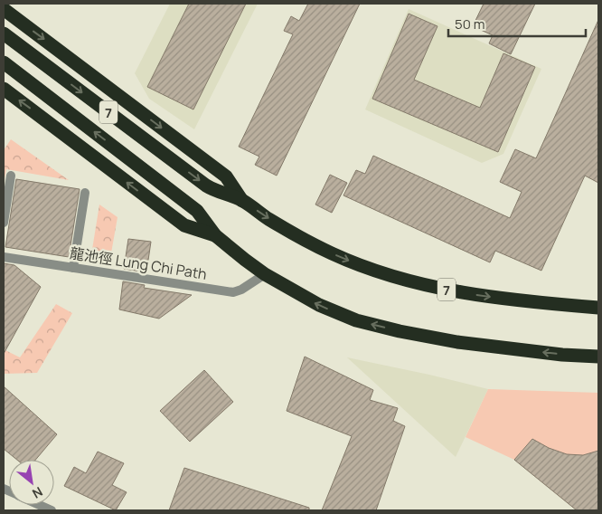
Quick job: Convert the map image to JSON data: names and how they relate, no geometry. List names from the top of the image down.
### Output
{
  "streets": {
    "highway": ["7"],
    "street": ["龍池徑 Lung Chi Path"]
  },
  "crossings": [
    ["7", "龍池徑 Lung Chi Path"]
  ],
  "scale_bar": "50 m",
  "north": "bottom right"
}
